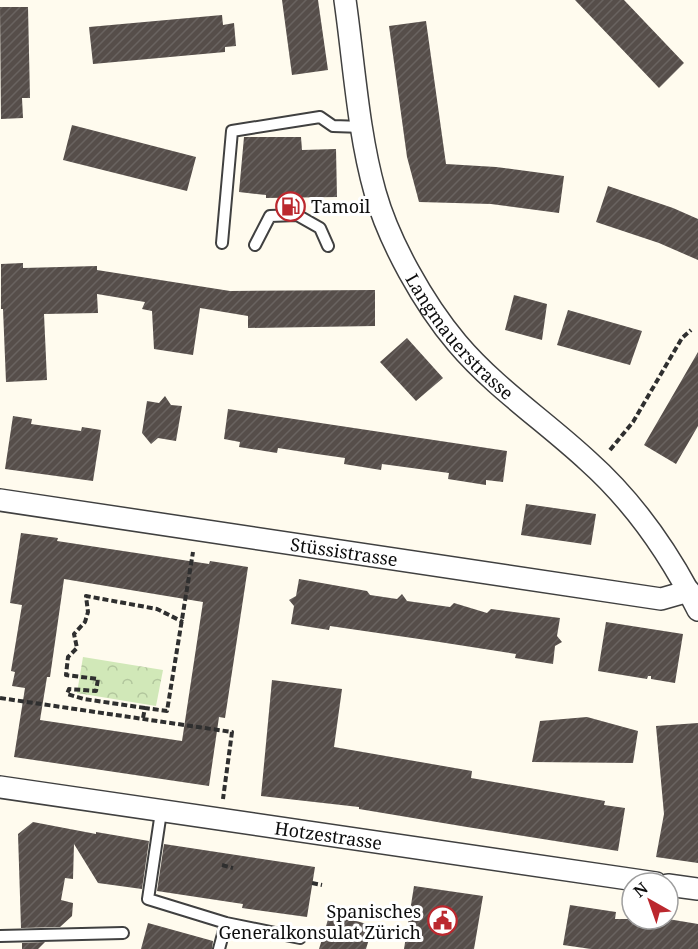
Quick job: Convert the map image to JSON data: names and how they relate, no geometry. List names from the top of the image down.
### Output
{
  "streets": {
    "street": ["Langmauerstrasse", "Stüssistrasse", "Hotzestrasse"]
  },
  "crossings": [
    ["Langmauerstrasse", "Stüssistrasse"]
  ],
  "places": {
    "fuel station": ["Tamoil"],
    "public building": ["Spanisches Generalkonsulat Zürich"]
  },
  "north": "top left"
}
